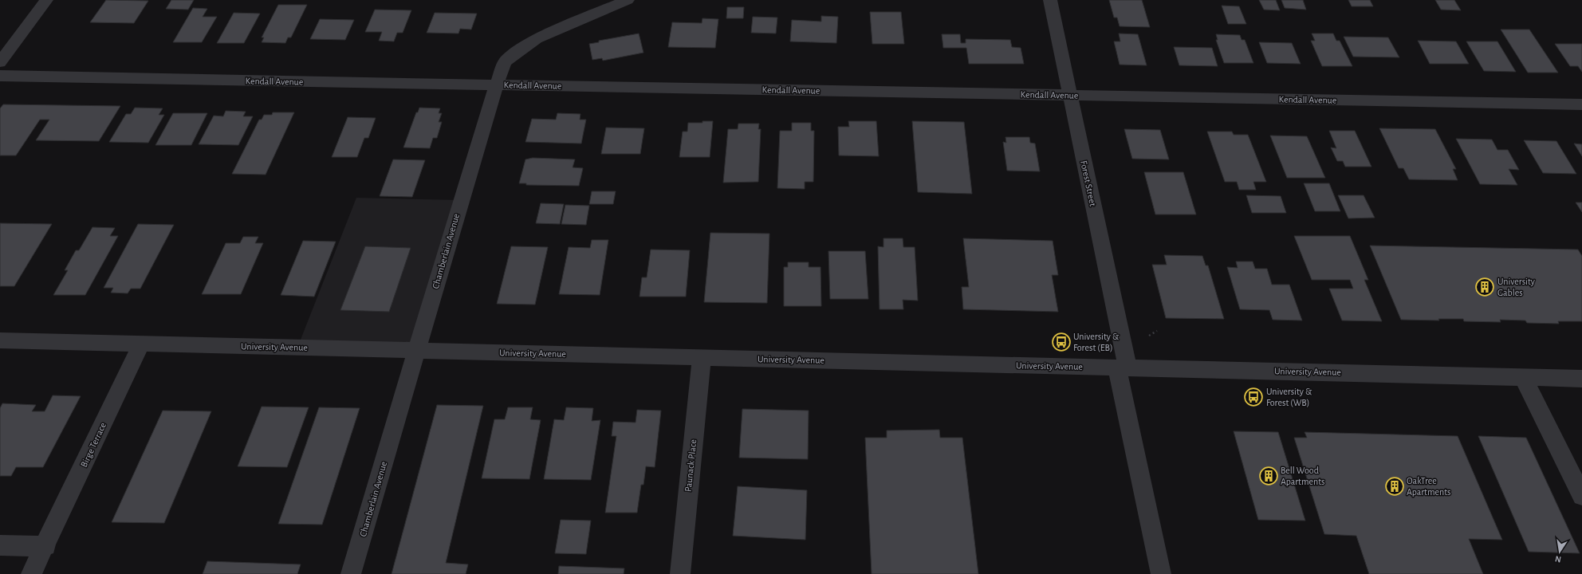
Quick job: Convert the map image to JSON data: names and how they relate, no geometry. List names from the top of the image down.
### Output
{
  "streets": {
    "street": [
      "Kendall Avenue",
      "Forest Street",
      "Chamberlain Avenue",
      "University Avenue",
      "Birge Terrace",
      "Paunack Place"
    ]
  },
  "crossings": [
    ["Kendall Avenue", "Forest Street"],
    ["Kendall Avenue", "Chamberlain Avenue"],
    ["Forest Street", "University Avenue"],
    ["Chamberlain Avenue", "University Avenue"],
    ["University Avenue", "Birge Terrace"],
    ["University Avenue", "Paunack Place"]
  ],
  "places": {
    "building": ["University Gables", "Bell Wood Apartments", "OakTree Apartments"],
    "bus stop": ["University & Forest (EB)", "University & Forest (WB)"]
  },
  "north": "bottom"
}
